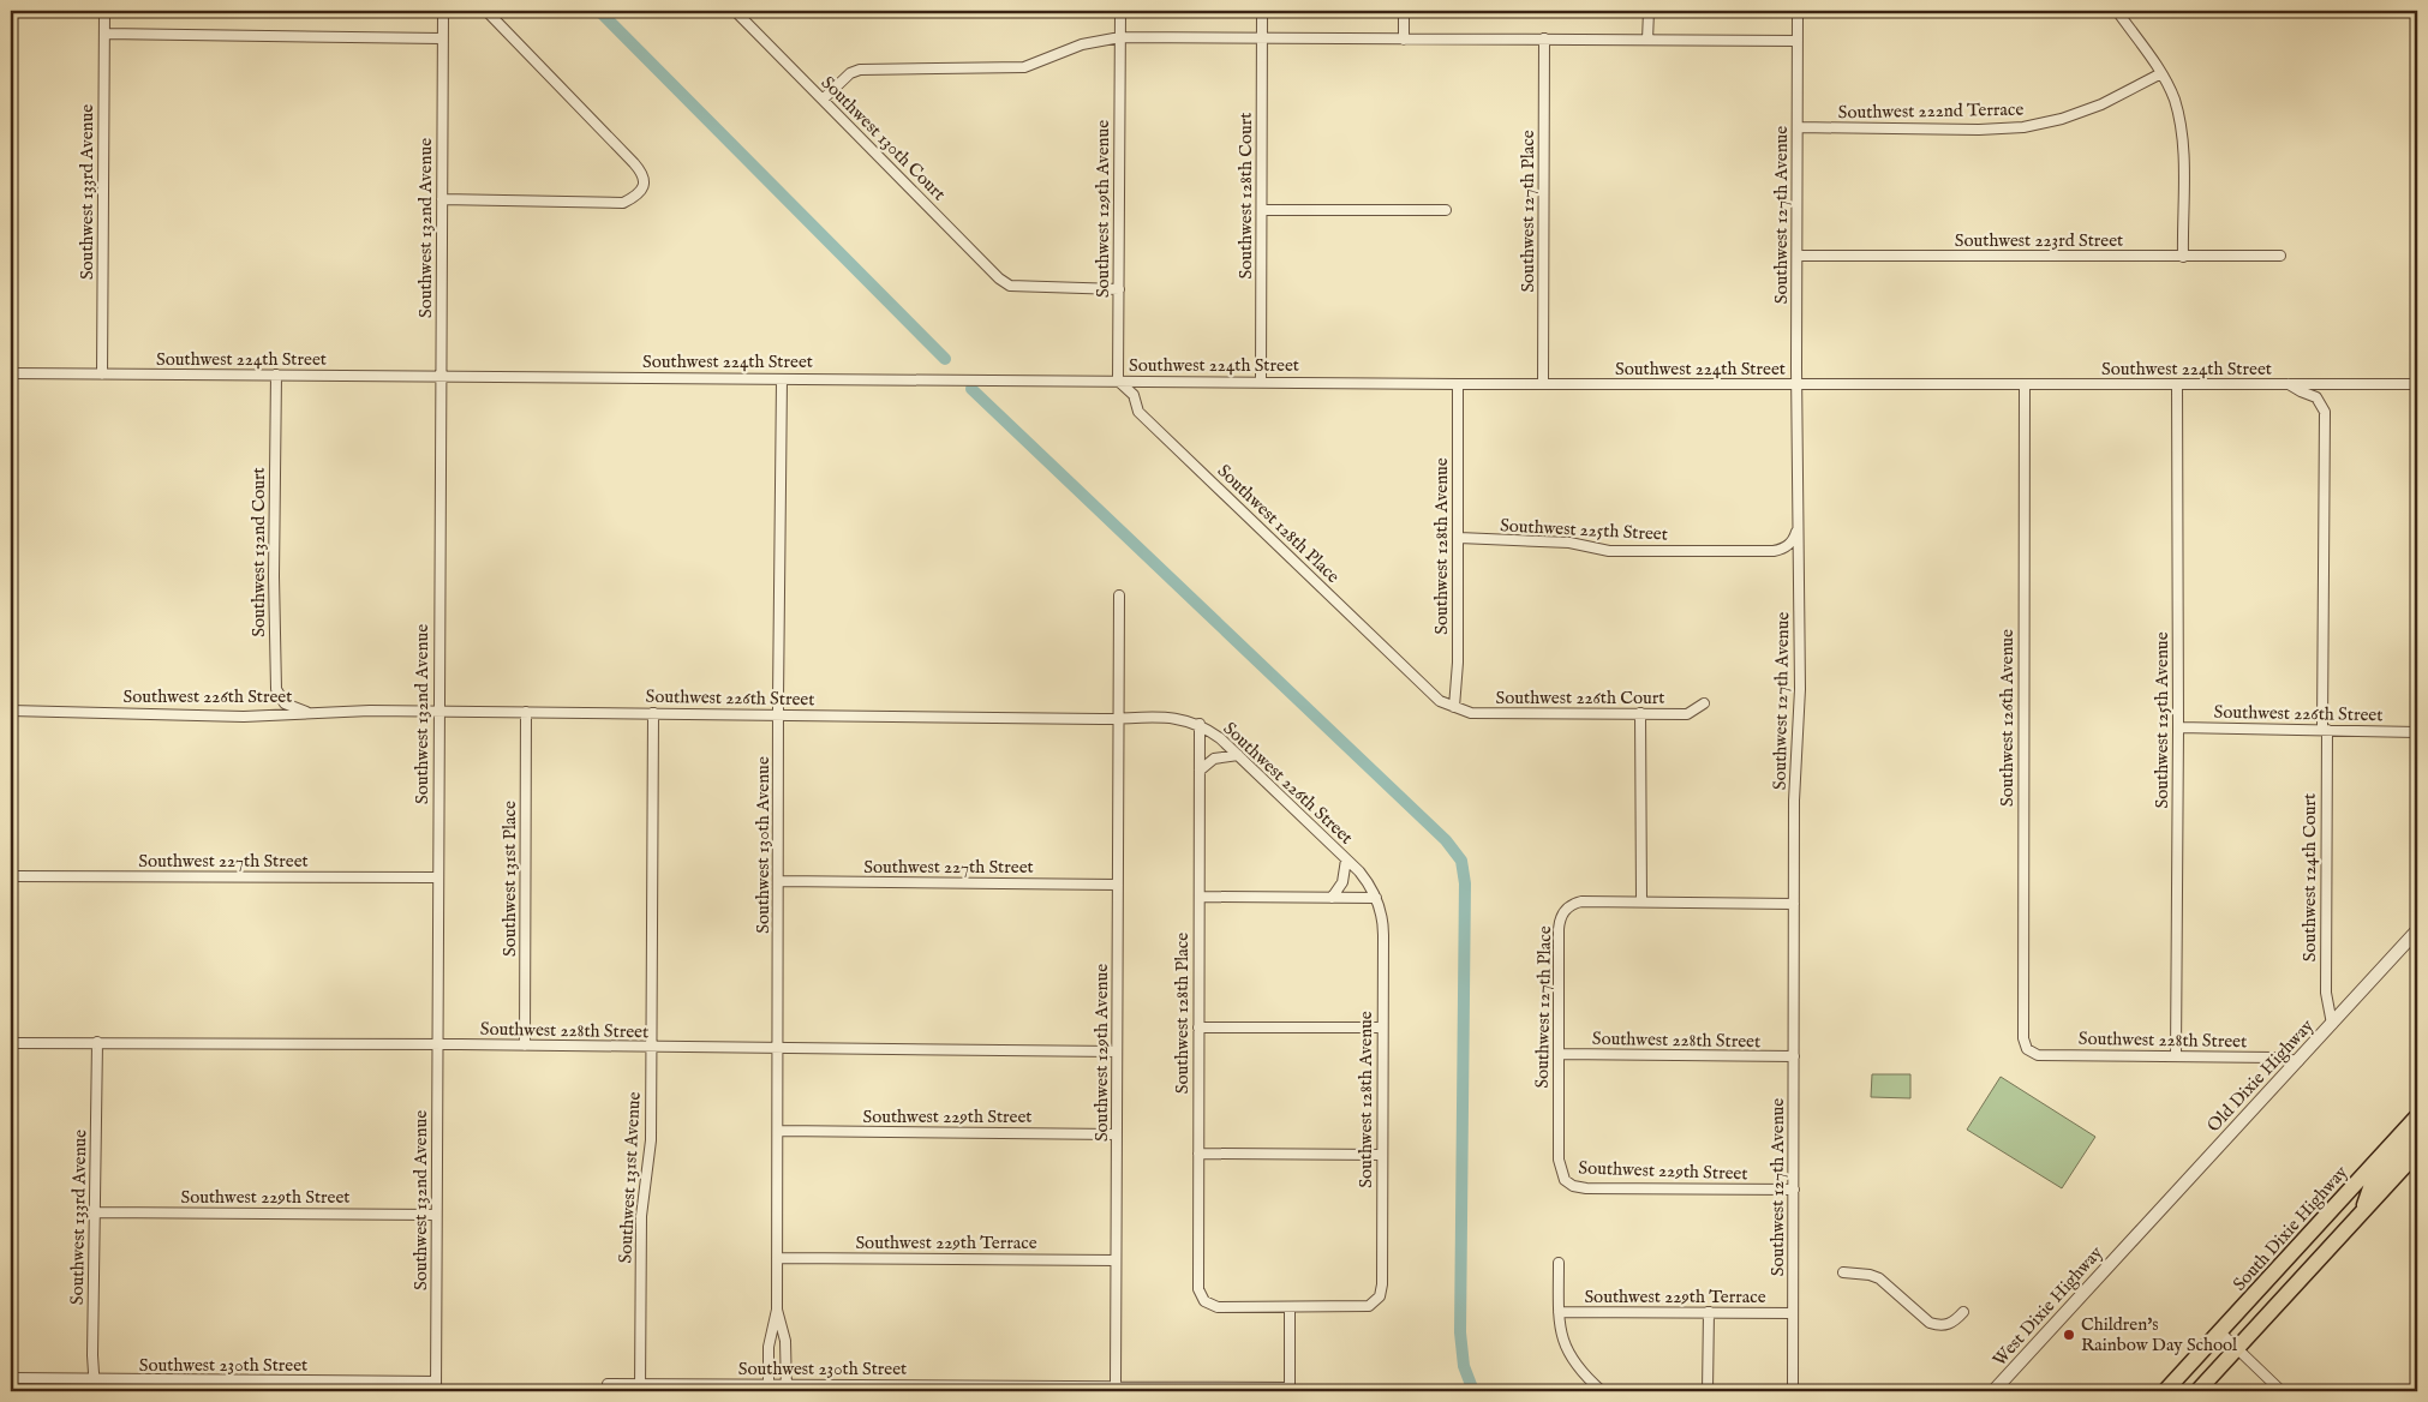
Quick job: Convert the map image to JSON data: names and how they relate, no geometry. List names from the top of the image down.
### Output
{
  "streets": {
    "highway": ["South Dixie Highway"],
    "street": [
      "Southwest 222nd Terrace",
      "Southwest 130th Court",
      "Southwest 133rd Avenue",
      "Southwest 128th Court",
      "Southwest 129th Avenue",
      "Southwest 127th Place",
      "Southwest 127th Avenue",
      "Southwest 132nd Avenue",
      "Southwest 223rd Street",
      "Southwest 224th Street",
      "Southwest 128th Place",
      "Southwest 225th Street",
      "Southwest 128th Avenue",
      "Southwest 132nd Court",
      "Southwest 226th Street",
      "Southwest 226th Court",
      "Southwest 126th Avenue",
      "Southwest 125th Avenue",
      "Southwest 130th Avenue",
      "Southwest 227th Street",
      "Southwest 124th Court",
      "Southwest 131st Place",
      "Southwest 228th Street",
      "Old Dixie Highway",
      "Southwest 229th Street",
      "Southwest 131st Avenue",
      "Southwest 229th Terrace",
      "West Dixie Highway",
      "Southwest 230th Street"
    ]
  },
  "crossings": [
    ["Southwest 222nd Terrace", "Southwest 127th Avenue"],
    ["Southwest 130th Court", "Southwest 129th Avenue"],
    ["Southwest 133rd Avenue", "Southwest 224th Street"],
    ["Southwest 133rd Avenue", "Southwest 228th Street"],
    ["Southwest 133rd Avenue", "Southwest 229th Street"],
    ["Southwest 133rd Avenue", "Southwest 230th Street"],
    ["Southwest 128th Court", "Southwest 224th Street"],
    ["Southwest 129th Avenue", "Southwest 224th Street"],
    ["Southwest 129th Avenue", "Southwest 128th Place"],
    ["Southwest 129th Avenue", "Southwest 226th Street"],
    ["Southwest 129th Avenue", "Southwest 227th Street"],
    ["Southwest 129th Avenue", "Southwest 228th Street"],
    ["Southwest 129th Avenue", "Southwest 229th Street"],
    ["Southwest 129th Avenue", "Southwest 229th Terrace"],
    ["Southwest 129th Avenue", "Southwest 230th Street"],
    ["Southwest 127th Place", "Southwest 224th Street"],
    ["Southwest 127th Place", "Southwest 228th Street"],
    ["Southwest 127th Place", "Southwest 229th Street"],
    ["Southwest 127th Avenue", "Southwest 223rd Street"],
    ["Southwest 127th Avenue", "Southwest 224th Street"],
    ["Southwest 127th Avenue", "Southwest 225th Street"],
    ["Southwest 127th Avenue", "Southwest 228th Street"],
    ["Southwest 127th Avenue", "Southwest 229th Street"],
    ["Southwest 127th Avenue", "Southwest 229th Terrace"],
    ["Southwest 132nd Avenue", "Southwest 224th Street"],
    ["Southwest 132nd Avenue", "Southwest 226th Street"],
    ["Southwest 132nd Avenue", "Southwest 227th Street"],
    ["Southwest 132nd Avenue", "Southwest 228th Street"],
    ["Southwest 132nd Avenue", "Southwest 229th Street"],
    ["Southwest 132nd Avenue", "Southwest 230th Street"],
    ["Southwest 224th Street", "Southwest 128th Place"],
    ["Southwest 224th Street", "Southwest 128th Avenue"],
    ["Southwest 224th Street", "Southwest 132nd Court"],
    ["Southwest 224th Street", "Southwest 126th Avenue"],
    ["Southwest 224th Street", "Southwest 125th Avenue"],
    ["Southwest 224th Street", "Southwest 130th Avenue"],
    ["Southwest 224th Street", "Southwest 124th Court"],
    ["Southwest 128th Place", "Southwest 128th Avenue"],
    ["Southwest 128th Place", "Southwest 226th Street"],
    ["Southwest 128th Place", "Southwest 226th Court"],
    ["Southwest 225th Street", "Southwest 128th Avenue"],
    ["Southwest 128th Avenue", "Southwest 226th Street"],
    ["Southwest 128th Avenue", "Southwest 226th Court"],
    ["Southwest 132nd Court", "Southwest 226th Street"],
    ["Southwest 226th Street", "Southwest 125th Avenue"],
    ["Southwest 226th Street", "Southwest 130th Avenue"],
    ["Southwest 226th Street", "Southwest 124th Court"],
    ["Southwest 226th Street", "Southwest 131st Place"],
    ["Southwest 226th Street", "Southwest 131st Avenue"],
    ["Southwest 126th Avenue", "Southwest 228th Street"],
    ["Southwest 125th Avenue", "Southwest 228th Street"],
    ["Southwest 130th Avenue", "Southwest 227th Street"],
    ["Southwest 130th Avenue", "Southwest 228th Street"],
    ["Southwest 130th Avenue", "Southwest 229th Street"],
    ["Southwest 130th Avenue", "Southwest 229th Terrace"],
    ["Southwest 130th Avenue", "Southwest 230th Street"],
    ["Southwest 124th Court", "Old Dixie Highway"],
    ["Southwest 131st Place", "Southwest 228th Street"],
    ["Southwest 228th Street", "Old Dixie Highway"],
    ["Southwest 228th Street", "Southwest 131st Avenue"],
    ["Old Dixie Highway", "West Dixie Highway"],
    ["Southwest 131st Avenue", "Southwest 230th Street"]
  ],
  "places": ["Children's Rainbow Day School"]
}
